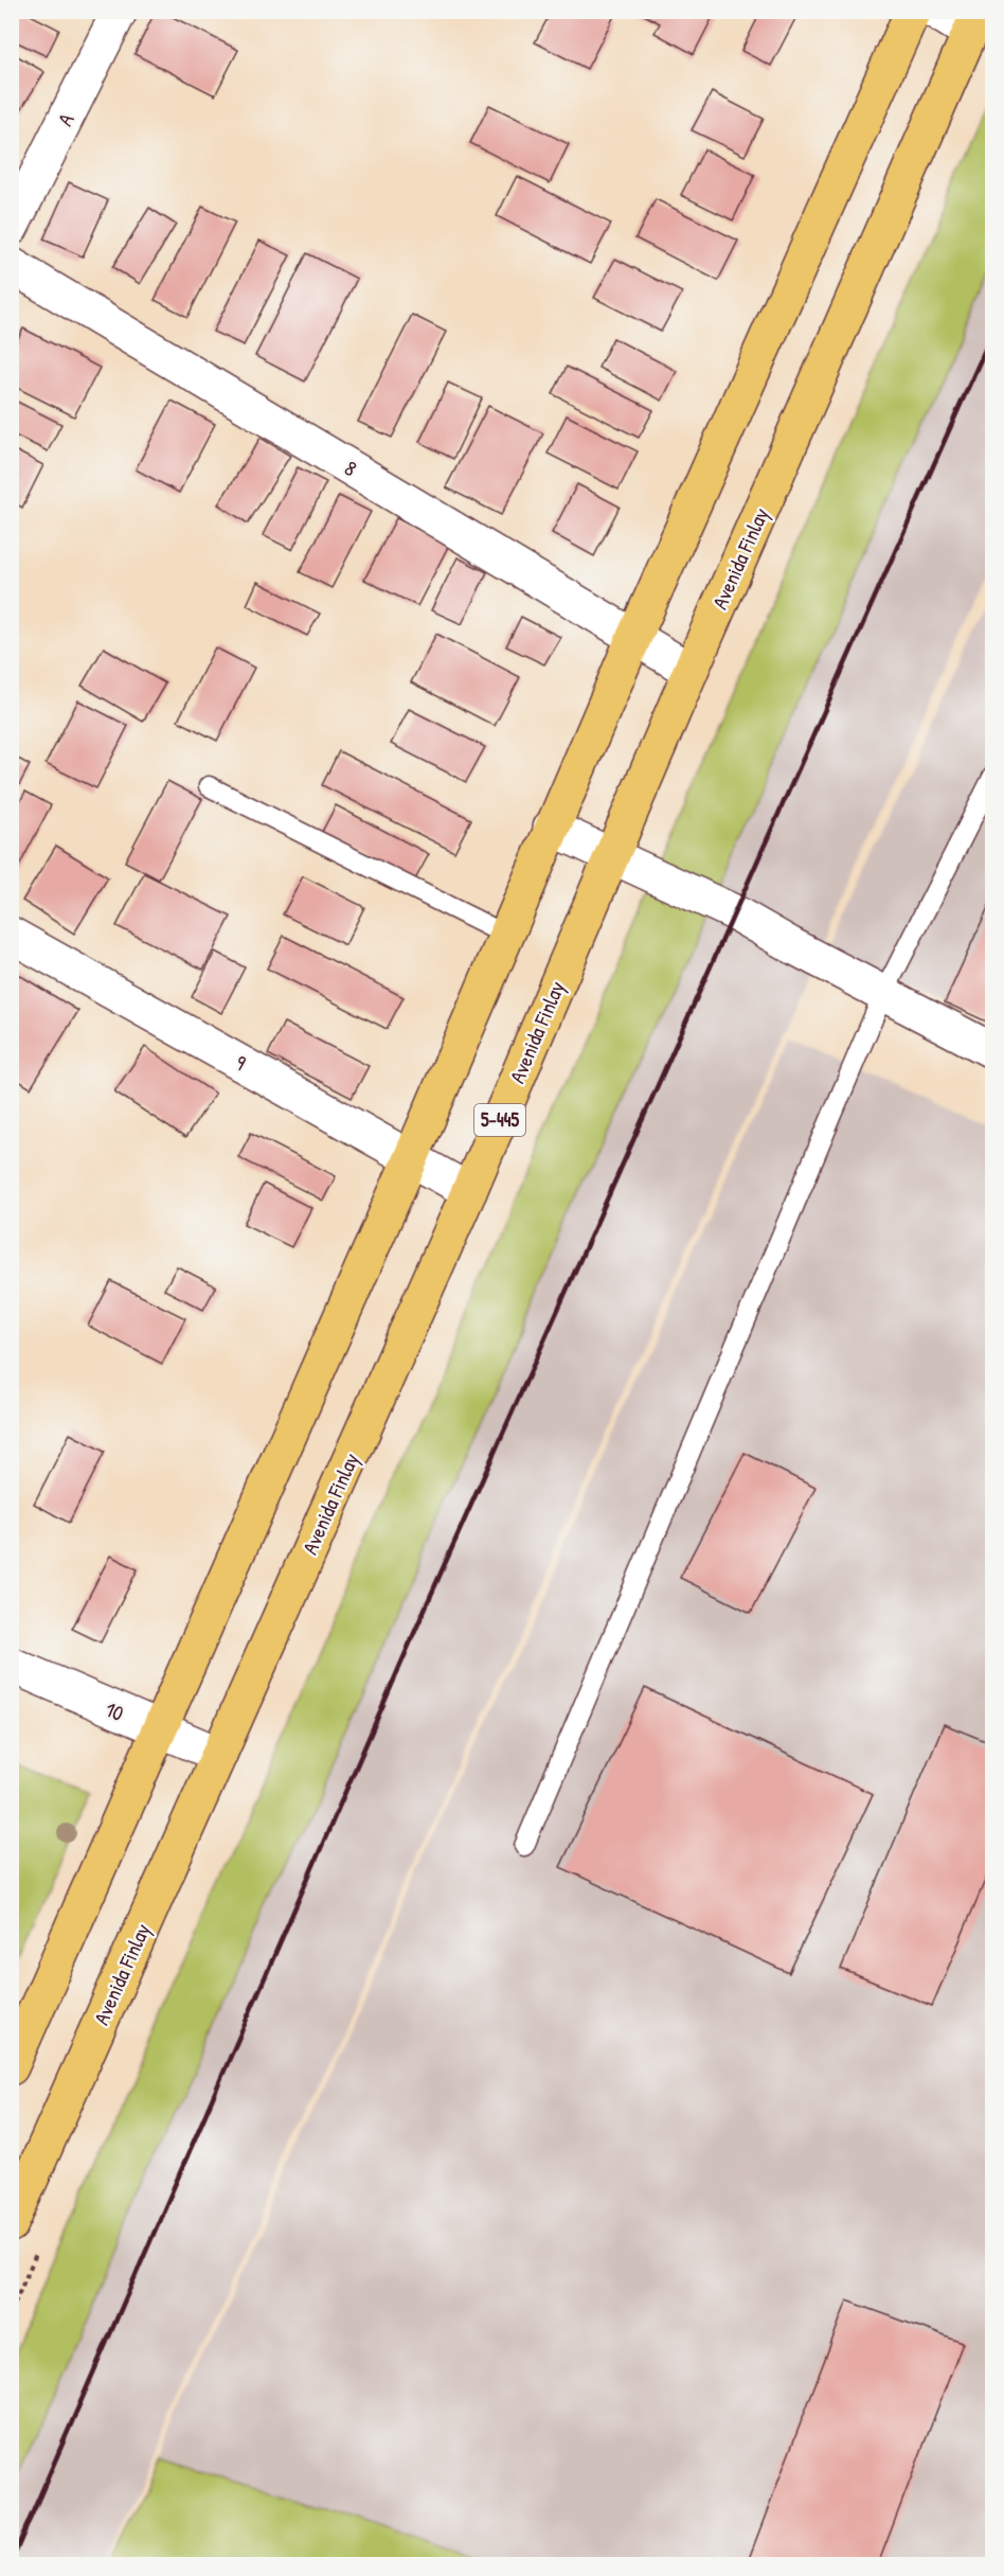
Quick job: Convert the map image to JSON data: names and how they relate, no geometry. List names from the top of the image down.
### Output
{
  "streets": {
    "highway": ["Avenida Finlay", "5-445"],
    "street": [
      "A",
      "8",
      "9",
      "10"
    ]
  },
  "crossings": [
    ["8", "Avenida Finlay"],
    ["Avenida Finlay", "9"],
    ["Avenida Finlay", "10"]
  ]
}
